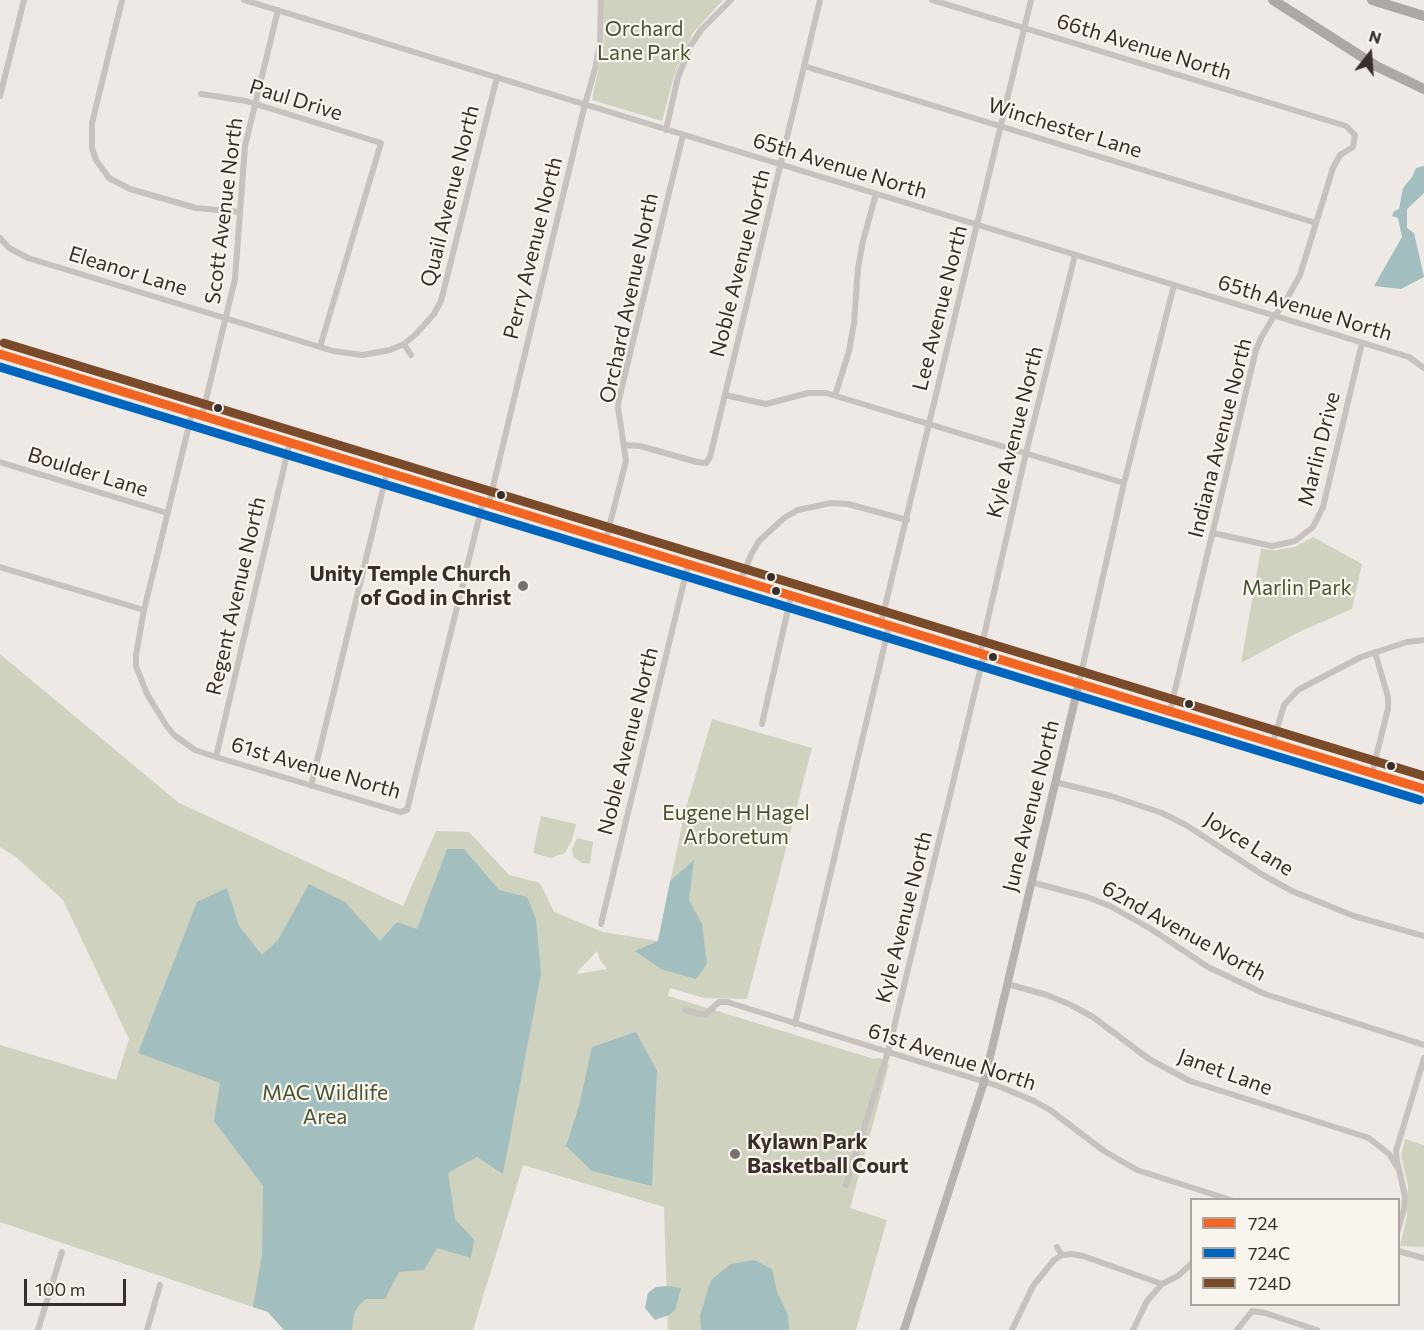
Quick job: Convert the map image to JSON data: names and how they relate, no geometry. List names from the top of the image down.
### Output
{
  "streets": {
    "street": [
      "66th Avenue North",
      "Paul Drive",
      "Winchester Lane",
      "65th Avenue North",
      "Quail Avenue North",
      "Scott Avenue North",
      "Perry Avenue North",
      "Noble Avenue North",
      "Eleanor Lane",
      "Orchard Avenue North",
      "Lee Avenue North",
      "Kyle Avenue North",
      "Indiana Avenue North",
      "Marlin Drive",
      "Boulder Lane",
      "Regent Avenue North",
      "61st Avenue North",
      "June Avenue North",
      "Joyce Lane",
      "62nd Avenue North",
      "Janet Lane"
    ]
  },
  "crossings": [
    ["66th Avenue North", "Lee Avenue North"],
    ["66th Avenue North", "Indiana Avenue North"],
    ["Paul Drive", "Quail Avenue North"],
    ["Paul Drive", "Scott Avenue North"],
    ["Paul Drive", "Eleanor Lane"],
    ["Winchester Lane", "Noble Avenue North"],
    ["Winchester Lane", "Lee Avenue North"],
    ["Winchester Lane", "Indiana Avenue North"],
    ["65th Avenue North", "Quail Avenue North"],
    ["65th Avenue North", "Scott Avenue North"],
    ["65th Avenue North", "Perry Avenue North"],
    ["65th Avenue North", "Noble Avenue North"],
    ["65th Avenue North", "Orchard Avenue North"],
    ["65th Avenue North", "Lee Avenue North"],
    ["65th Avenue North", "Kyle Avenue North"],
    ["65th Avenue North", "Indiana Avenue North"],
    ["65th Avenue North", "Marlin Drive"],
    ["65th Avenue North", "June Avenue North"],
    ["Quail Avenue North", "Eleanor Lane"],
    ["Scott Avenue North", "Eleanor Lane"],
    ["Perry Avenue North", "61st Avenue North"],
    ["Noble Avenue North", "Orchard Avenue North"],
    ["Lee Avenue North", "61st Avenue North"],
    ["Kyle Avenue North", "61st Avenue North"],
    ["Indiana Avenue North", "Marlin Drive"],
    ["Regent Avenue North", "61st Avenue North"],
    ["61st Avenue North", "June Avenue North"],
    ["June Avenue North", "Joyce Lane"],
    ["June Avenue North", "62nd Avenue North"],
    ["June Avenue North", "Janet Lane"]
  ],
  "parks": [
    "Orchard Lane Park",
    "Marlin Park",
    "Eugene H Hagel Arboretum",
    "MAC Wildlife Area"
  ],
  "places": ["Unity Temple Church of God in Christ", "Kylawn Park Basketball Court"],
  "lines": ["transit line 724D", "transit line 724", "transit line 724C"],
  "legend": ["724", "724C", "724D"],
  "scale_bar": "100 m",
  "north": "top"
}
